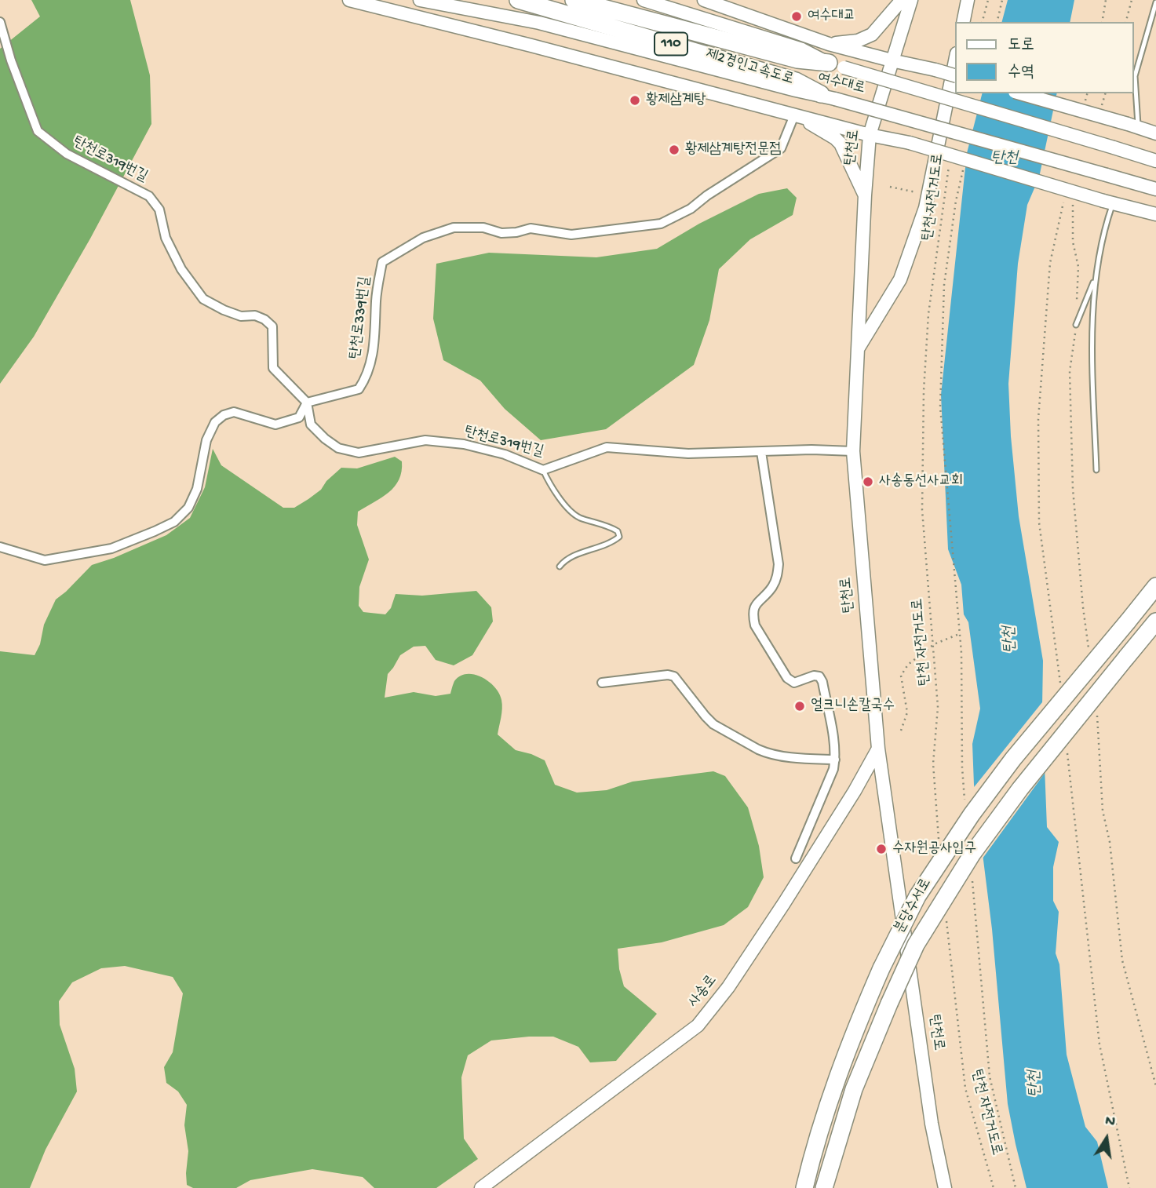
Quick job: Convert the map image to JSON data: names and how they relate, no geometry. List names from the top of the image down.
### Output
{
  "streets": {
    "highway": ["110", "제2경인고속도로", "분당수서로"],
    "main road": ["여수대로", "탄천로", "사송로"],
    "street": ["탄천로319번길", "탄천로339번길"],
    "path": ["탄천 자전거도로"]
  },
  "crossings": [
    ["제2경인고속도로", "여수대로"],
    ["탄천로", "탄천로319번길"],
    ["탄천로", "사송로"],
    ["탄천로319번길", "탄천로339번길"]
  ],
  "water": ["탄천"],
  "places": [
    "여수대교",
    "황제삼계탕",
    "황제삼계탕전문점",
    "사송동선사교회",
    "얼크니손칼국수",
    "수자원공사입구"
  ],
  "legend": ["도로", "수역"],
  "north": "top"
}
